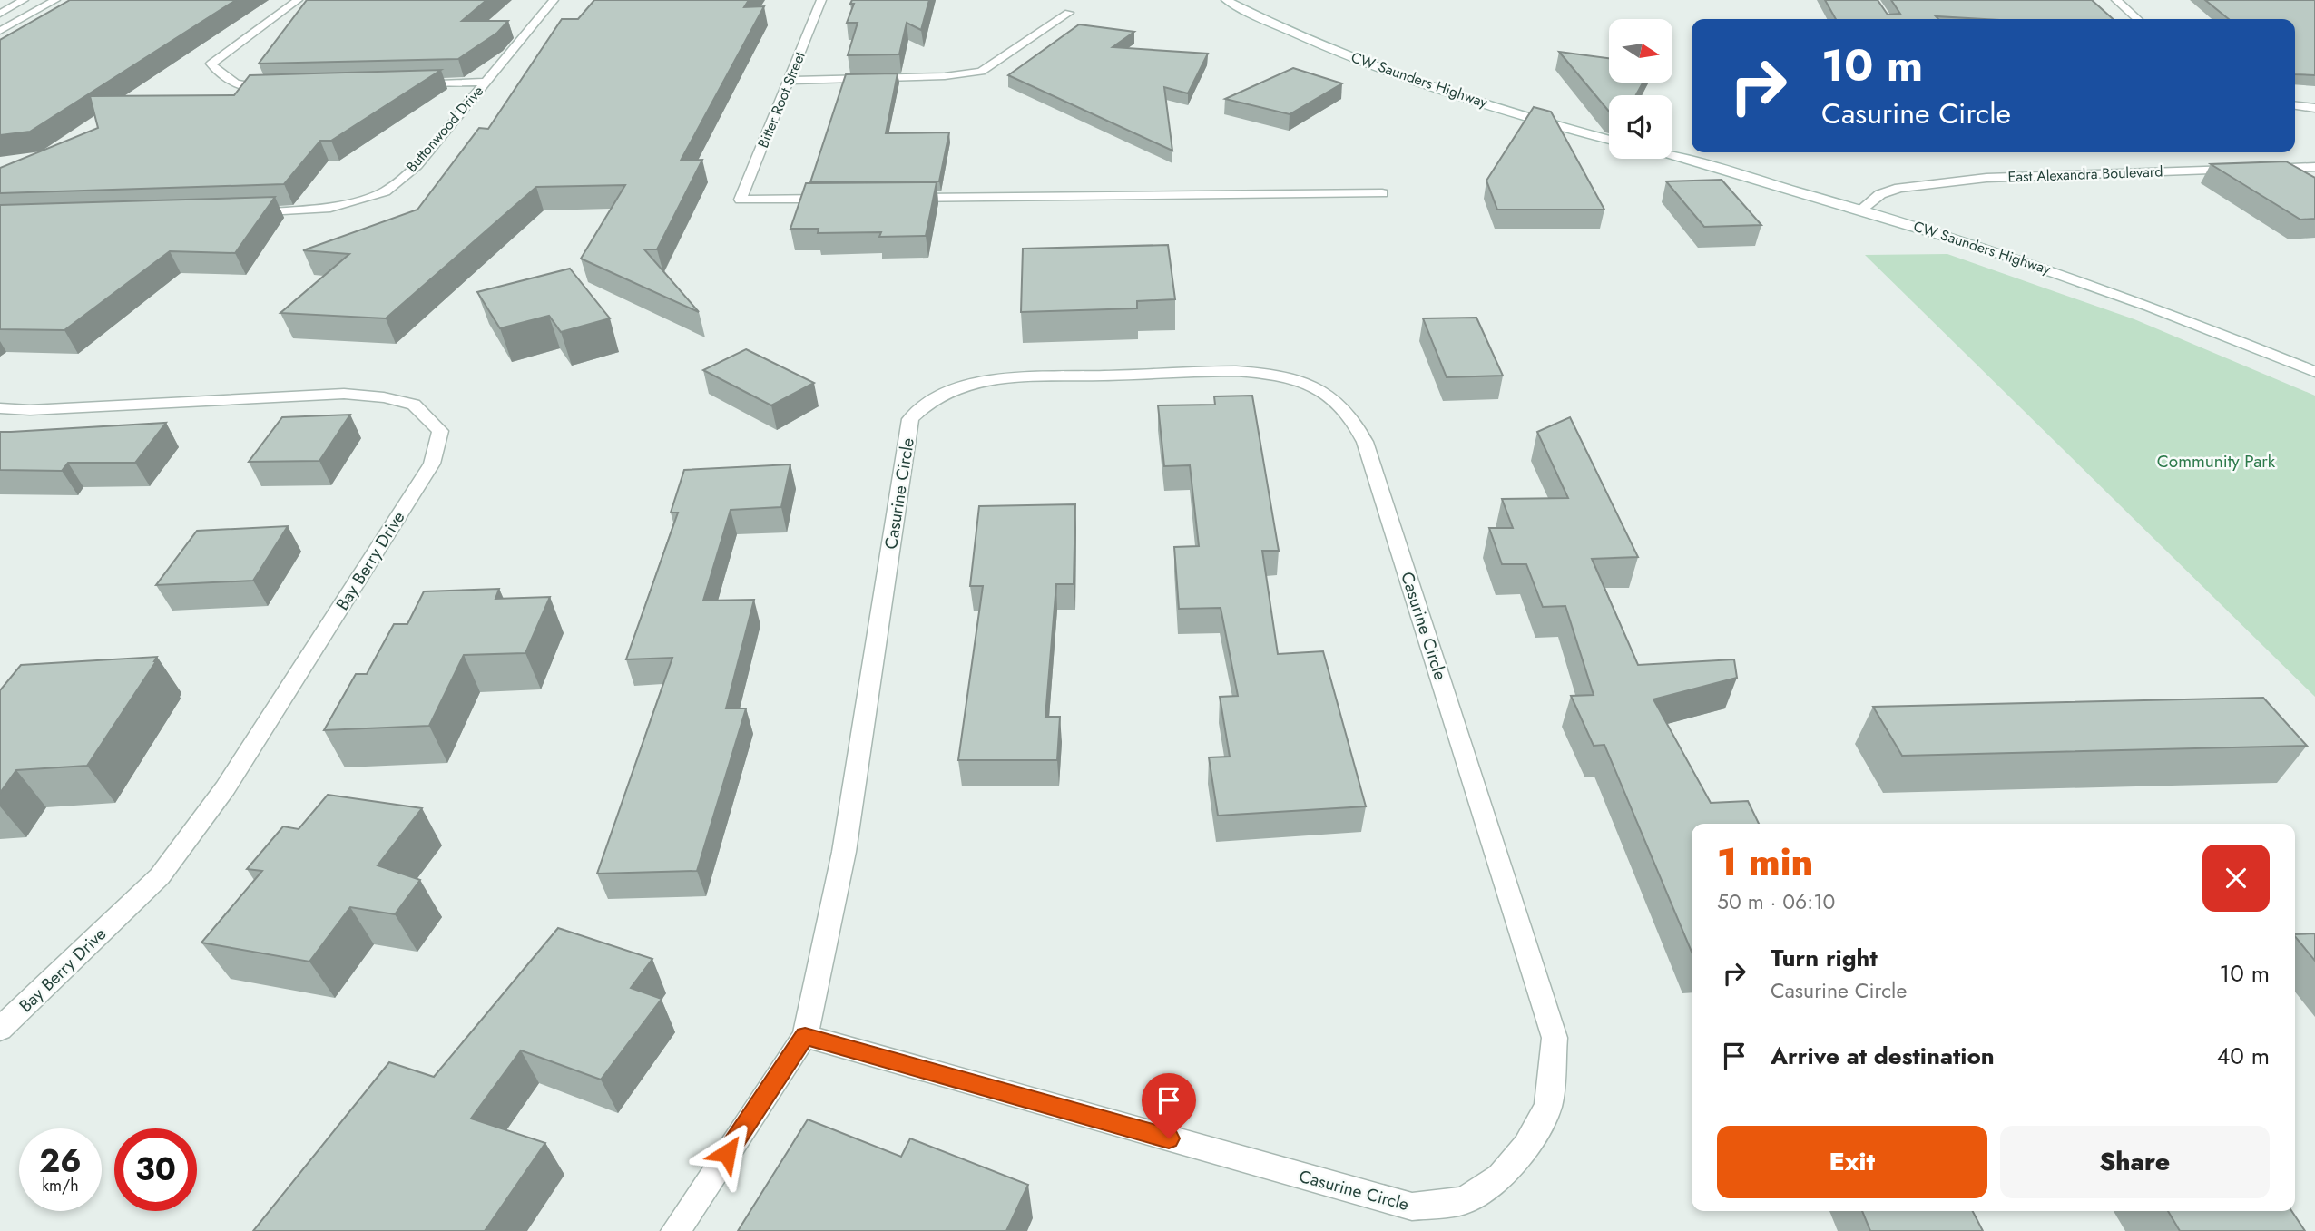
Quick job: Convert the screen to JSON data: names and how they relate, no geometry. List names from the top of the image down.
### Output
{
  "streets": {
    "street": [
      "CW Saunders Highway",
      "Bitter Root Street",
      "Buttonwood Drive",
      "East Alexandra Boulevard",
      "Casurine Circle",
      "Bay Berry Drive"
    ]
  },
  "crossings": [
    ["CW Saunders Highway", "East Alexandra Boulevard"]
  ],
  "parks": ["Community Park"],
  "north": "right",
  "page": {
    "turn": ["10 m", "Casurine Circle"],
    "heading": ["1 min", "50 m · 06:10"],
    "list": [
      {
        "name": "Turn right",
        "note": "Casurine Circle",
        "value": "10 m"
      },
      {
        "name": "Arrive at destination",
        "value": "40 m"
      }
    ],
    "buttons": ["Exit", "Share"],
    "speed": "26 km/h",
    "limit": "30"
  }
}
